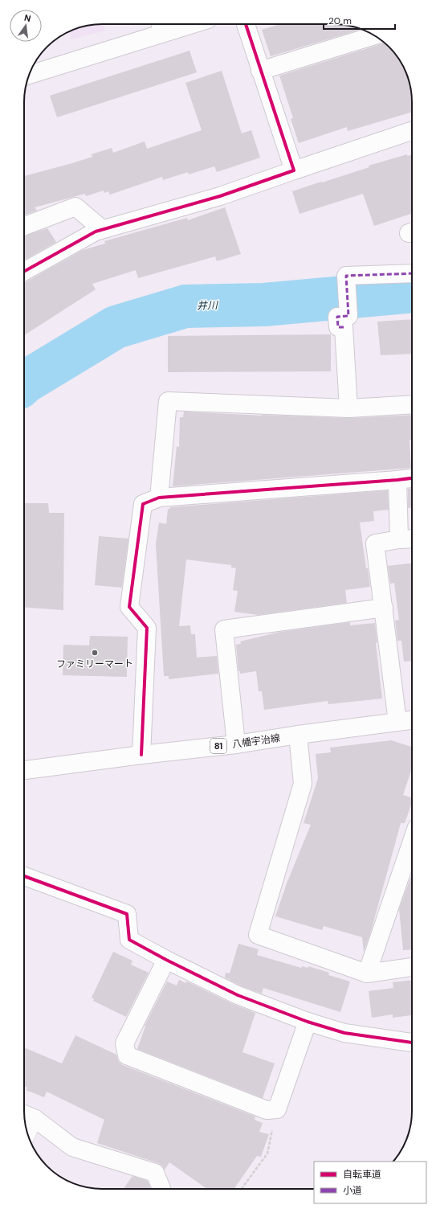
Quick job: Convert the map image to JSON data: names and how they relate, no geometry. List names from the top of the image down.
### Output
{
  "streets": {
    "street": ["八幡宇治線", "81"]
  },
  "water": ["井川"],
  "places": ["ファミリーマート"],
  "legend": ["自転車道", "小道"],
  "scale_bar": "20 m",
  "north": "top"
}
